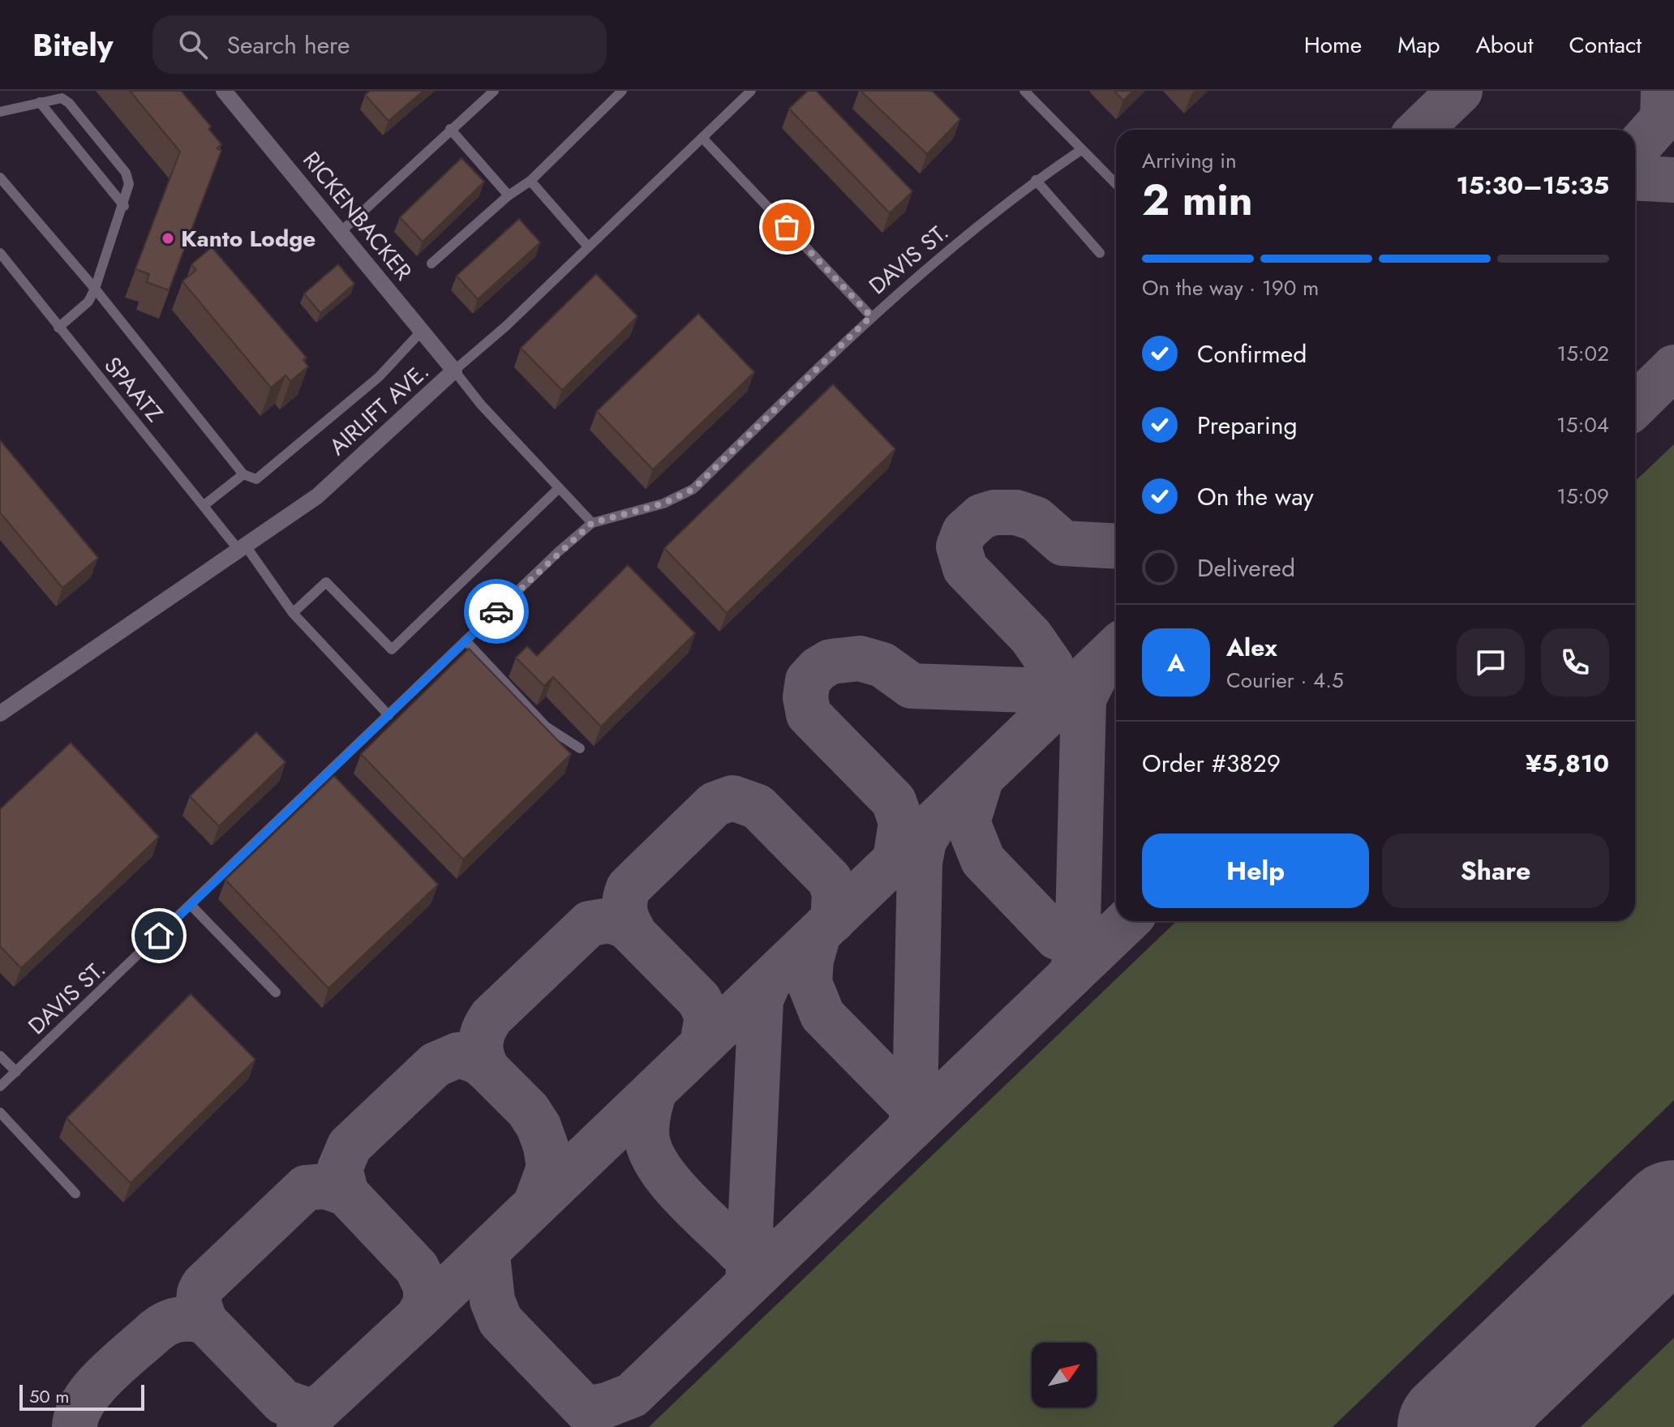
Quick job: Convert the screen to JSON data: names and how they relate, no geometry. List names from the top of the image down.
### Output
{
  "streets": {
    "street": ["RICKENBACKER", "AIRLIFT AVE."],
    "lane": ["DAVIS ST.", "SPAATZ"]
  },
  "crossings": [
    ["RICKENBACKER", "AIRLIFT AVE."],
    ["DAVIS ST.", "SPAATZ"],
    ["SPAATZ", "AIRLIFT AVE."]
  ],
  "places": ["Kanto Lodge"],
  "scale_bar": "50 m",
  "north": "top right",
  "page": {
    "header": "Bitely",
    "search": "Search here",
    "nav": [
      "Home",
      "Map",
      "About",
      "Contact"
    ],
    "heading": ["2 min", "Arriving in", "15:30–15:35"],
    "panel": [
      "Alex",
      "Courier · 4.5",
      "Order #3829",
      "¥5,810"
    ],
    "bar": "On the way · 190 m",
    "list": [
      ["Confirmed", "15:02"],
      ["Preparing", "15:04"],
      ["On the way", "15:09"],
      "Delivered"
    ],
    "round": "A",
    "buttons": ["Help", "Share"],
    "scale": "50 m"
  }
}
